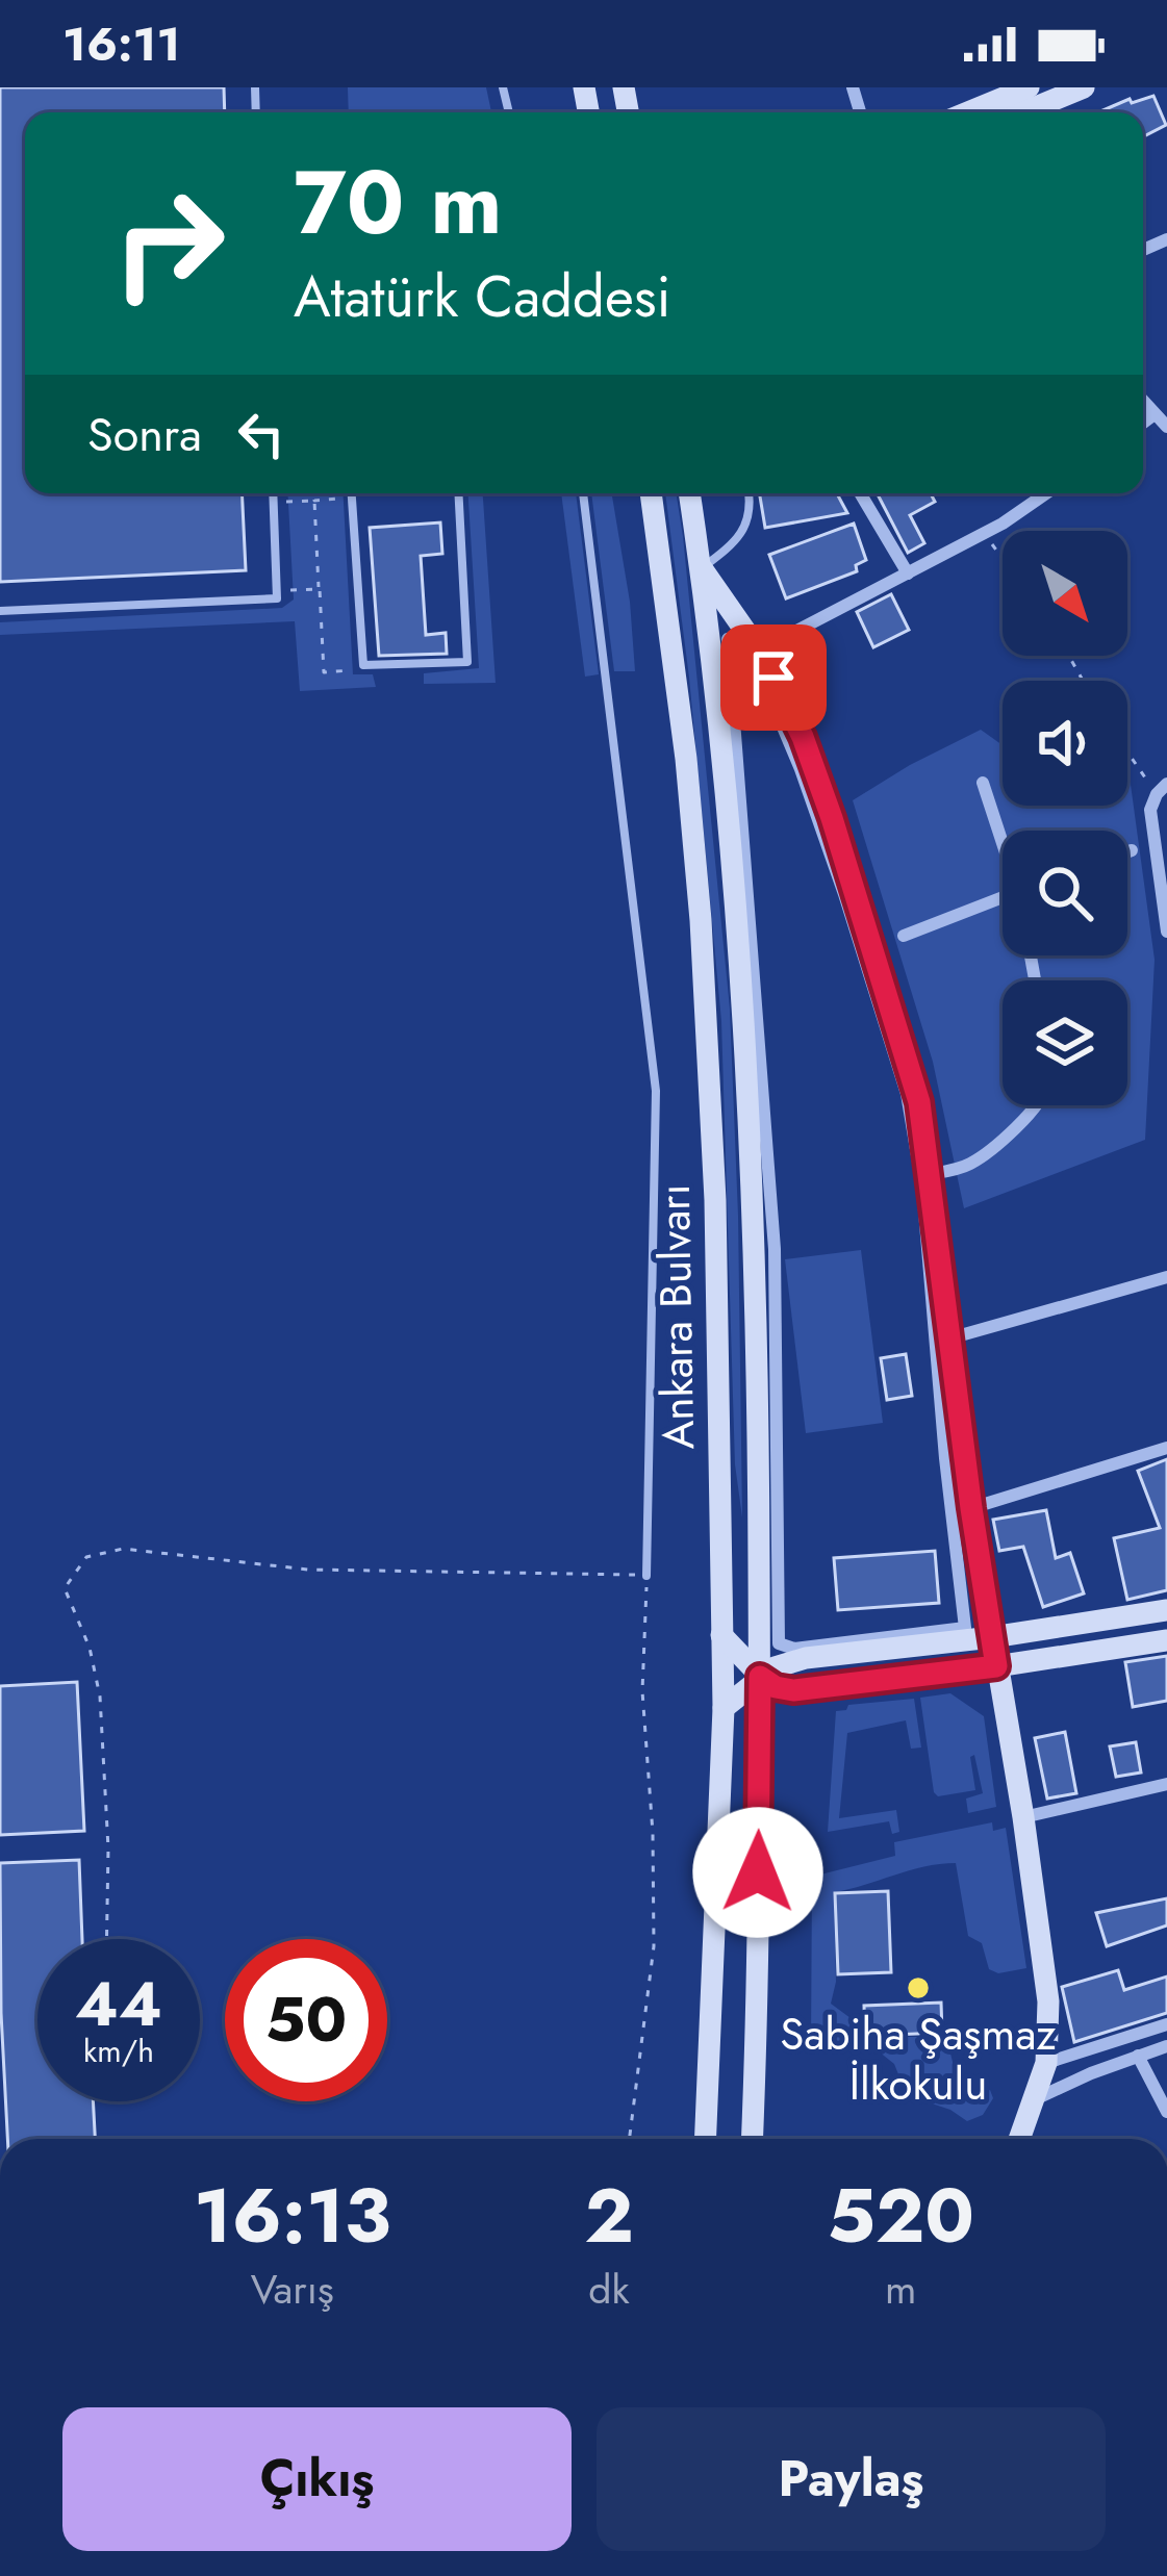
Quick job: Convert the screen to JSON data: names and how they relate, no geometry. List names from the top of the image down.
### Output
{
  "streets": {
    "main road": ["Ankara Bulvarı"]
  },
  "places": ["Sabiha Şaşmaz İlkokulu"],
  "north": "bottom right",
  "page": {
    "status": "16:11",
    "turn": ["70 m", "Atatürk Caddesi"],
    "then": "Sonra",
    "speed": "44 km/h",
    "limit": "50",
    "eta": [
      "16:13",
      "Varış",
      "2",
      "dk",
      "520",
      "m"
    ],
    "buttons": ["Çıkış", "Paylaş"]
  }
}
